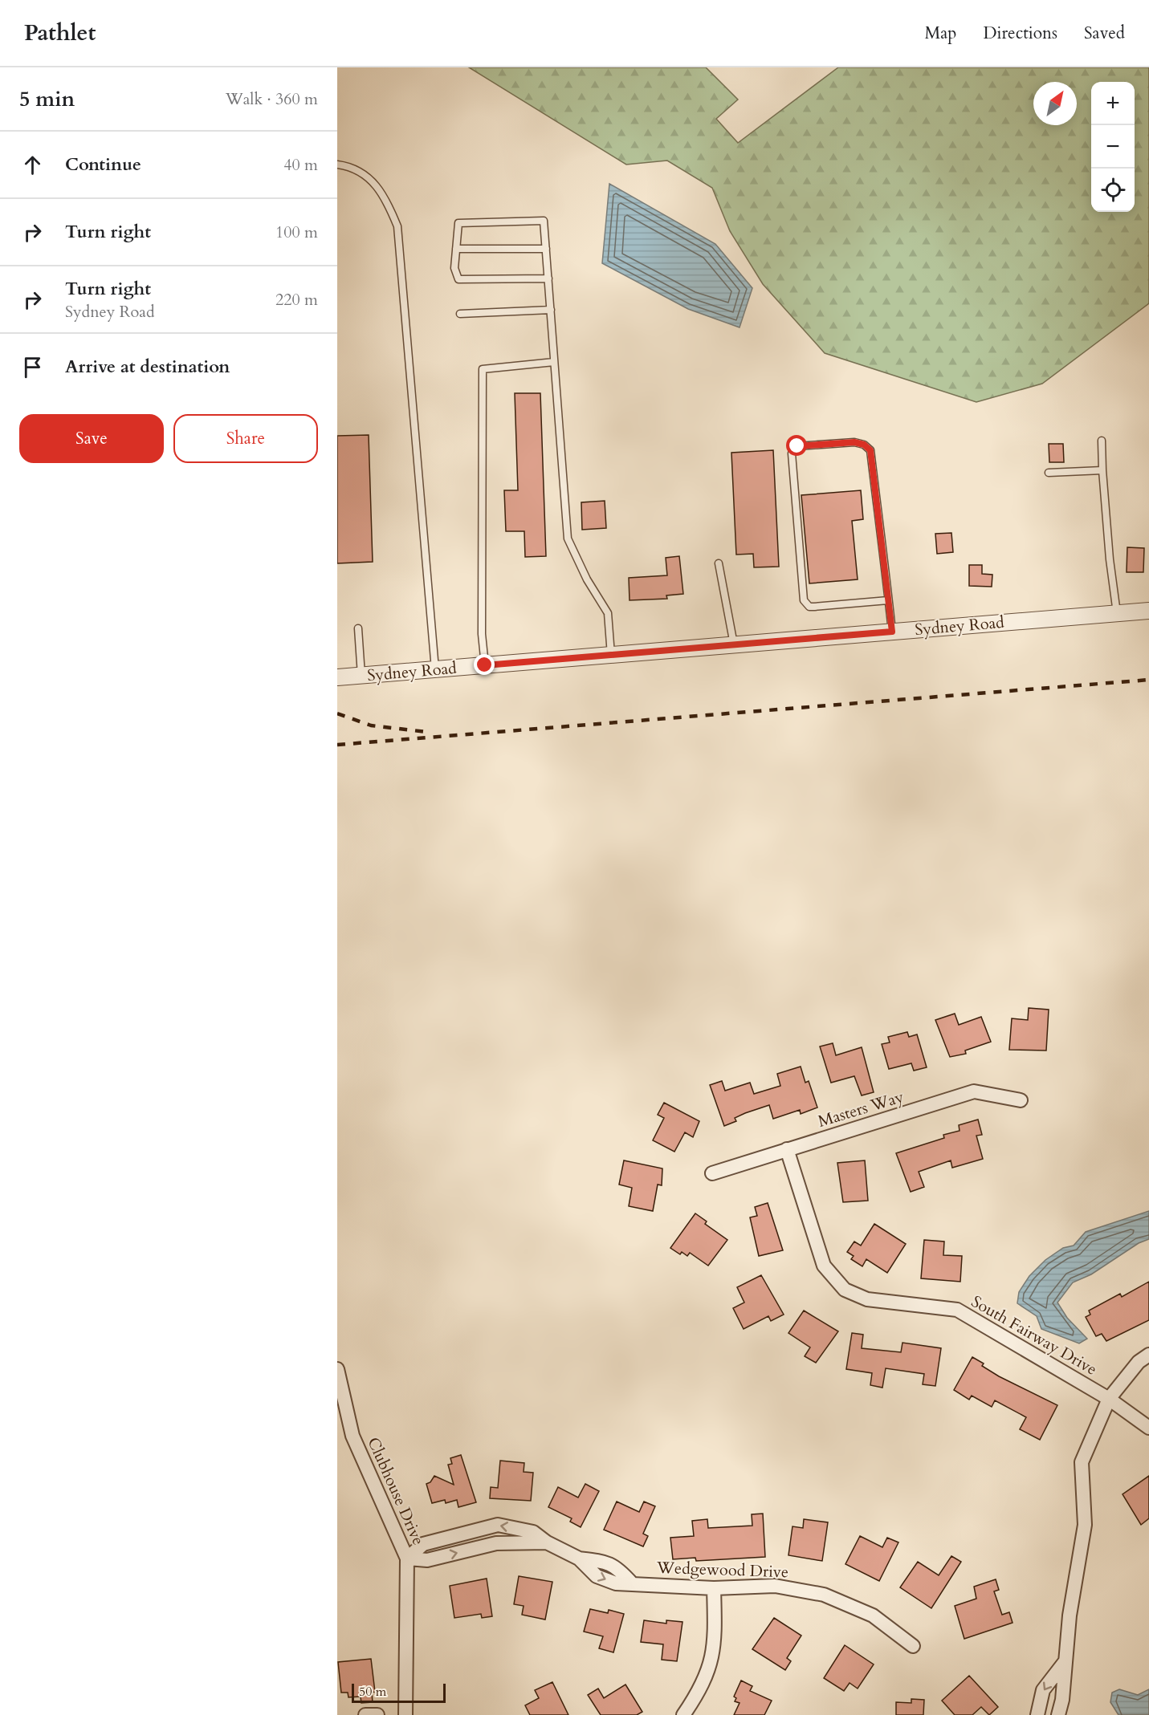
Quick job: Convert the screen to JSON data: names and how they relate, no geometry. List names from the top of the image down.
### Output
{
  "streets": {
    "street": [
      "Sydney Road",
      "Masters Way",
      "South Fairway Drive",
      "Clubhouse Drive",
      "Wedgewood Drive"
    ]
  },
  "crossings": [
    ["Masters Way", "South Fairway Drive"],
    ["Clubhouse Drive", "Wedgewood Drive"]
  ],
  "scale_bar": "50 m",
  "north": "top right",
  "page": {
    "header": "Pathlet",
    "nav": ["Map", "Directions", "Saved"],
    "heading": ["5 min", "Walk · 360 m"],
    "map_buttons": ["+", "−"],
    "list": [
      ["Continue", "40 m"],
      ["Turn right", "100 m"],
      ["Turn right", "Sydney Road", "220 m"],
      "Arrive at destination"
    ],
    "buttons": ["Save", "Share"],
    "scale": "50 m"
  }
}
